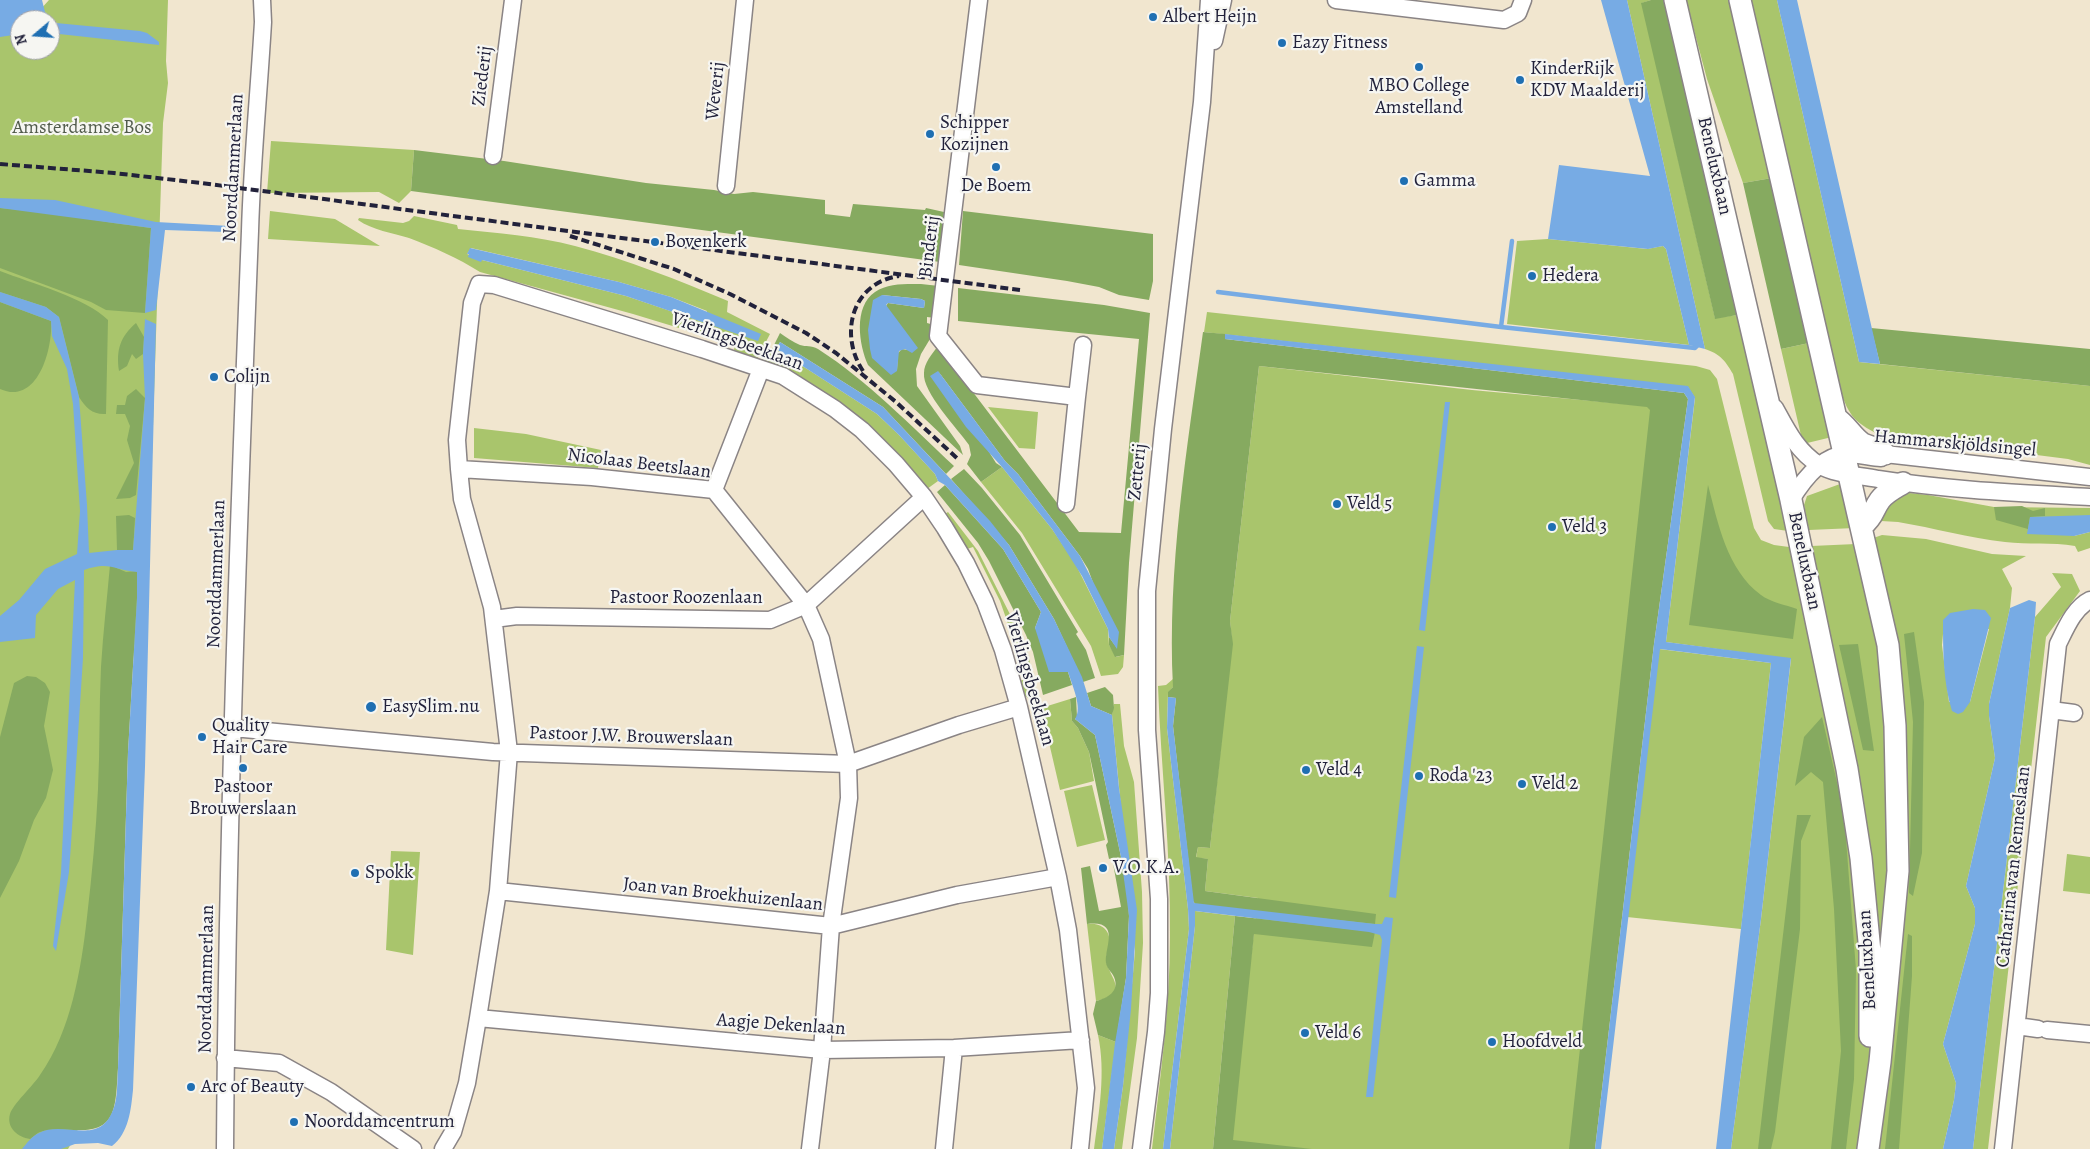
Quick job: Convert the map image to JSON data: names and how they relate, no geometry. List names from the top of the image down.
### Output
{
  "streets": {
    "main road": ["Beneluxbaan"],
    "street": [
      "Ziederij",
      "Weverij",
      "Noorddammerlaan",
      "Binderij",
      "Vierlingsbeeklaan",
      "Hammarskjöldsingel",
      "Nicolaas Beetslaan",
      "Zetterij",
      "Pastoor Roozenlaan",
      "Pastoor J.W. Brouwerslaan",
      "Catharina van Renneslaan",
      "Joan van Broekhuizenlaan",
      "Aagje Dekenlaan"
    ]
  },
  "crossings": [
    ["Beneluxbaan", "Hammarskjöldsingel"],
    ["Noorddammerlaan", "Pastoor J.W. Brouwerslaan"],
    ["Vierlingsbeeklaan", "Nicolaas Beetslaan"],
    ["Vierlingsbeeklaan", "Pastoor Roozenlaan"],
    ["Vierlingsbeeklaan", "Pastoor J.W. Brouwerslaan"],
    ["Vierlingsbeeklaan", "Joan van Broekhuizenlaan"],
    ["Vierlingsbeeklaan", "Aagje Dekenlaan"],
    ["Nicolaas Beetslaan", "Pastoor Roozenlaan"],
    ["Nicolaas Beetslaan", "Pastoor J.W. Brouwerslaan"],
    ["Nicolaas Beetslaan", "Joan van Broekhuizenlaan"],
    ["Nicolaas Beetslaan", "Aagje Dekenlaan"]
  ],
  "parks": ["Amsterdamse Bos"],
  "places": [
    "Albert Heijn",
    "Eazy Fitness",
    "MBO College Amstelland",
    "KinderRijk KDV Maalderij",
    "Schipper Kozijnen",
    "De Boem",
    "Gamma",
    "Bovenkerk",
    "Hedera",
    "Colijn",
    "Veld 5",
    "Veld 3",
    "EasySlim.nu",
    "Quality Hair Care",
    "Pastoor Brouwerslaan",
    "Veld 4",
    "Roda '23",
    "Veld 2",
    "V.O.K.A.",
    "Spokk",
    "Veld 6",
    "Hoofdveld",
    "Arc of Beauty",
    "Noorddamcentrum"
  ],
  "north": "left"
}
